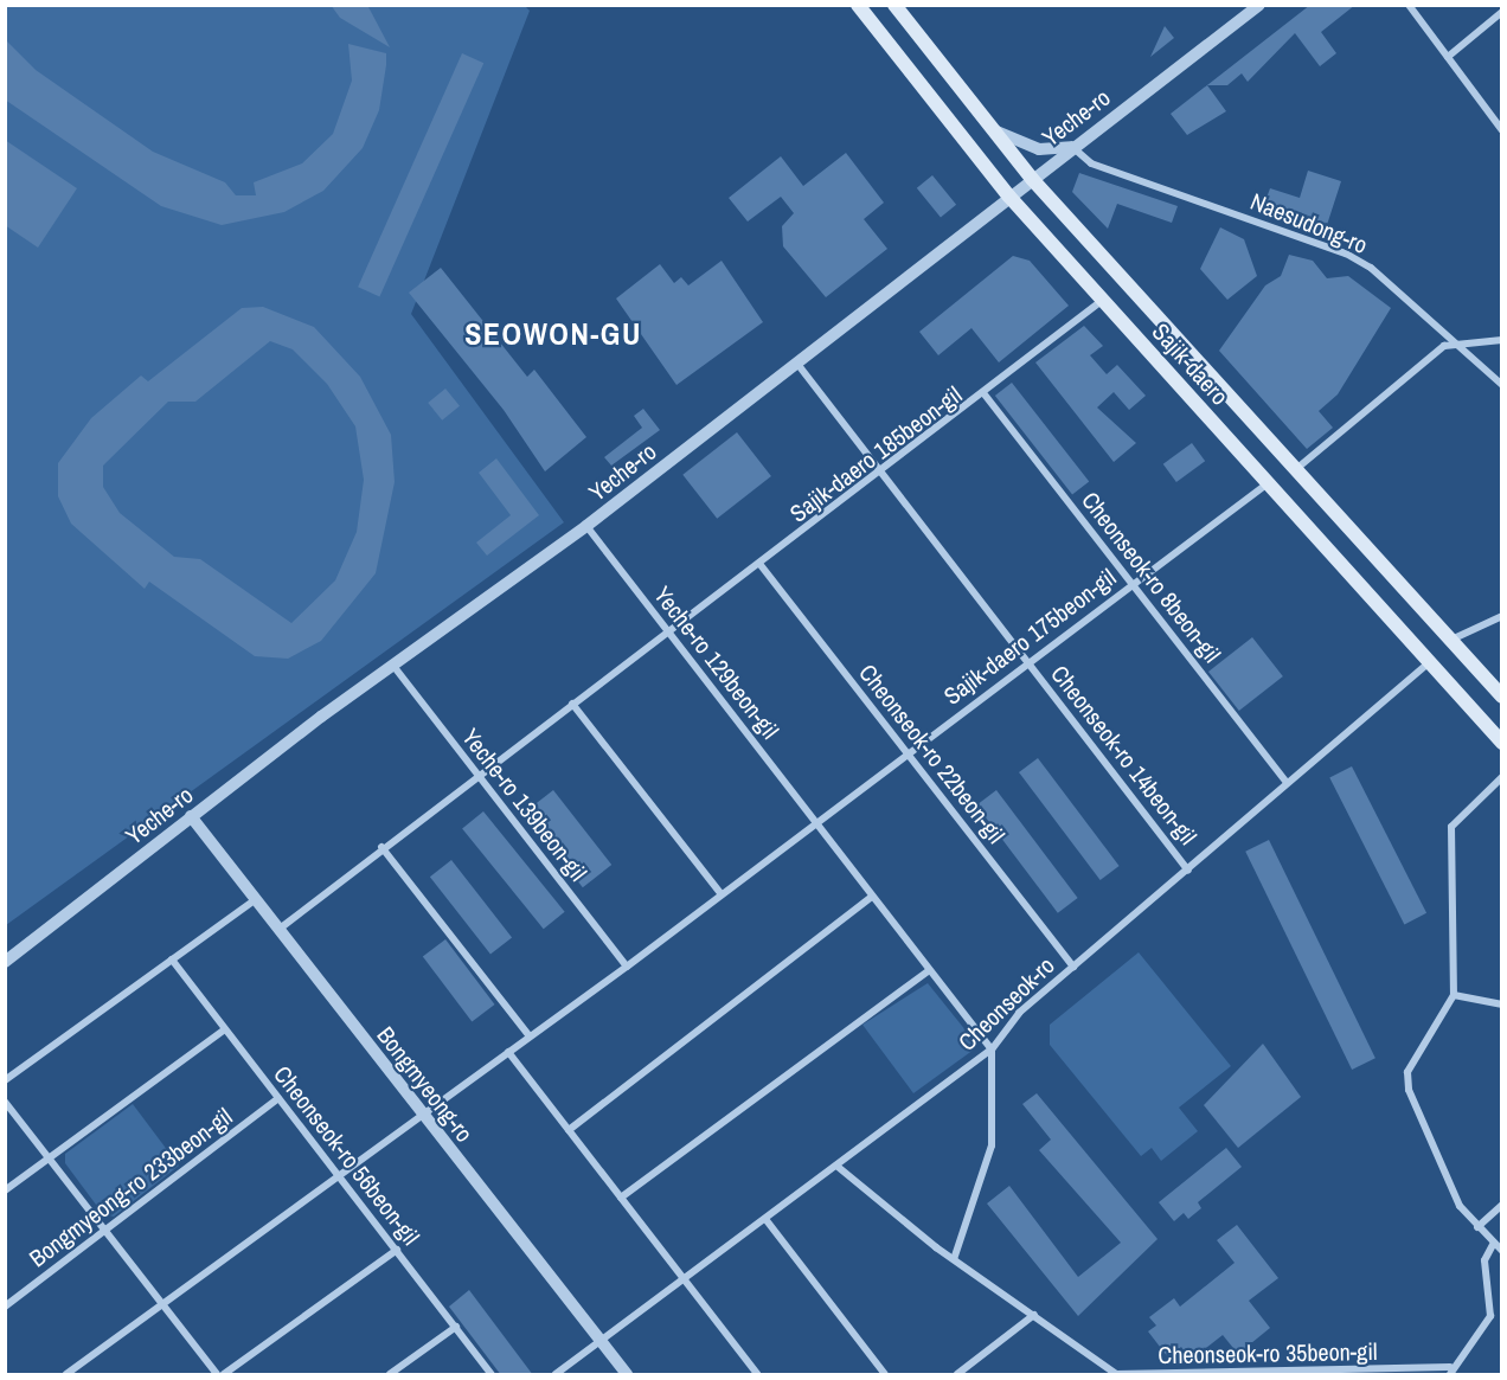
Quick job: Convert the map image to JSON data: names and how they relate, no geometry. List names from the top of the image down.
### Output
{
  "streets": {
    "main road": ["Sajik-daero"],
    "street": [
      "Yeche-ro",
      "Naesudong-ro",
      "Sajik-daero 185beon-gil",
      "Cheonseok-ro 8beon-gil",
      "Sajik-daero 175beon-gil",
      "Yeche-ro 129beon-gil",
      "Cheonseok-ro 22beon-gil",
      "Cheonseok-ro 14beon-gil",
      "Yeche-ro 139beon-gil",
      "Cheonseok-ro",
      "Bongmyeong-ro",
      "Cheonseok-ro 56beon-gil",
      "Bongmyeong-ro 233beon-gil",
      "Cheonseok-ro 35beon-gil"
    ]
  },
  "crossings": [
    ["Yeche-ro", "Naesudong-ro"],
    ["Yeche-ro", "Sajik-daero"],
    ["Yeche-ro", "Yeche-ro 129beon-gil"],
    ["Yeche-ro", "Cheonseok-ro 14beon-gil"],
    ["Yeche-ro", "Yeche-ro 139beon-gil"],
    ["Yeche-ro", "Bongmyeong-ro"],
    ["Sajik-daero", "Sajik-daero 185beon-gil"],
    ["Sajik-daero", "Sajik-daero 175beon-gil"],
    ["Sajik-daero", "Cheonseok-ro"],
    ["Sajik-daero 185beon-gil", "Cheonseok-ro 8beon-gil"],
    ["Sajik-daero 185beon-gil", "Yeche-ro 129beon-gil"],
    ["Sajik-daero 185beon-gil", "Cheonseok-ro 22beon-gil"],
    ["Sajik-daero 185beon-gil", "Cheonseok-ro 14beon-gil"],
    ["Sajik-daero 185beon-gil", "Yeche-ro 139beon-gil"],
    ["Sajik-daero 185beon-gil", "Bongmyeong-ro"],
    ["Cheonseok-ro 8beon-gil", "Sajik-daero 175beon-gil"],
    ["Cheonseok-ro 8beon-gil", "Cheonseok-ro"],
    ["Sajik-daero 175beon-gil", "Yeche-ro 129beon-gil"],
    ["Sajik-daero 175beon-gil", "Cheonseok-ro 22beon-gil"],
    ["Sajik-daero 175beon-gil", "Cheonseok-ro 14beon-gil"],
    ["Sajik-daero 175beon-gil", "Yeche-ro 139beon-gil"],
    ["Sajik-daero 175beon-gil", "Bongmyeong-ro"],
    ["Sajik-daero 175beon-gil", "Cheonseok-ro 56beon-gil"],
    ["Yeche-ro 129beon-gil", "Cheonseok-ro"],
    ["Cheonseok-ro 22beon-gil", "Cheonseok-ro"],
    ["Cheonseok-ro 14beon-gil", "Cheonseok-ro"],
    ["Cheonseok-ro", "Bongmyeong-ro"],
    ["Cheonseok-ro", "Cheonseok-ro 35beon-gil"],
    ["Cheonseok-ro 56beon-gil", "Bongmyeong-ro 233beon-gil"]
  ],
  "districts": ["SEOWON-GU"]
}
